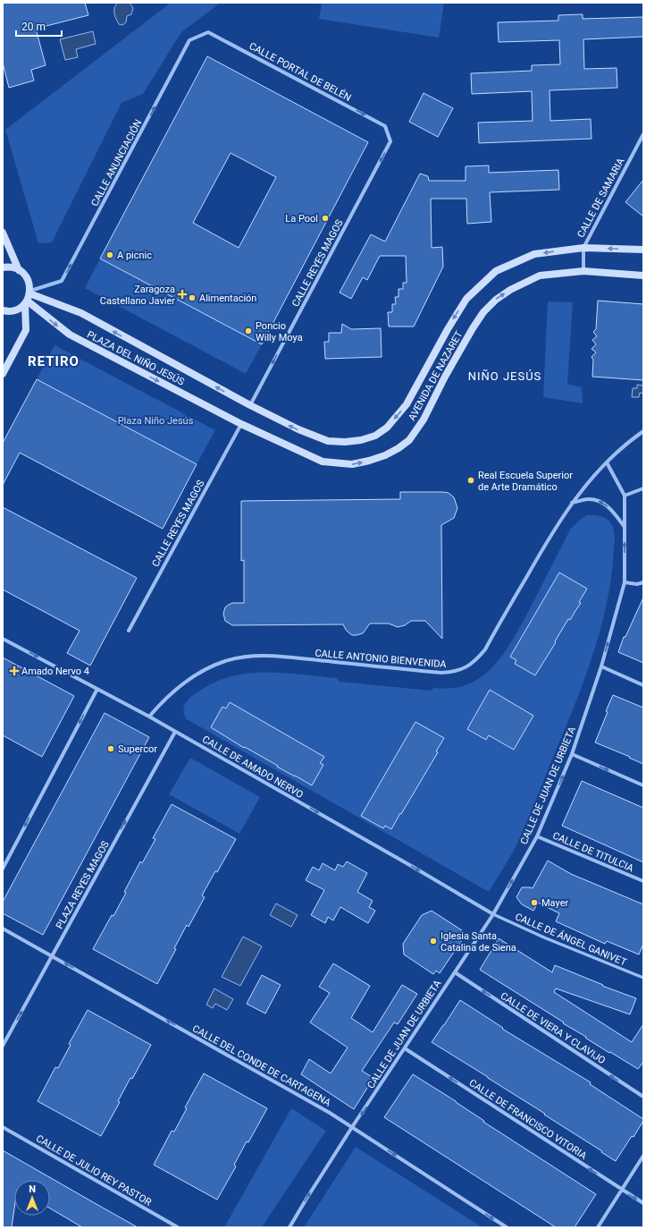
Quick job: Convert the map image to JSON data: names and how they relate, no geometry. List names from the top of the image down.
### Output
{
  "streets": {
    "main road": ["PLAZA DEL NIÑO JESÚS", "AVENIDA DE NAZARET"],
    "street": [
      "CALLE PORTAL DE BELÉN",
      "CALLE ANUNCIACIÓN",
      "CALLE DE SAMARIA",
      "CALLE REYES MAGOS",
      "CALLE ANTONIO BIENVENIDA",
      "CALLE DE AMADO NERVO",
      "CALLE DE JUAN DE URBIETA",
      "CALLE DE TITULCIA",
      "PLAZA REYES MAGOS",
      "CALLE DE ÁNGEL GANIVET",
      "CALLE DE VIERA Y CLAVIJO",
      "CALLE DEL CONDE DE CARTAGENA",
      "CALLE DE FRANCISCO VITORIA",
      "CALLE DE JULIO REY PASTOR"
    ]
  },
  "crossings": [
    ["CALLE PORTAL DE BELÉN", "CALLE ANUNCIACIÓN"],
    ["CALLE PORTAL DE BELÉN", "CALLE REYES MAGOS"],
    ["CALLE ANUNCIACIÓN", "PLAZA DEL NIÑO JESÚS"],
    ["CALLE DE SAMARIA", "AVENIDA DE NAZARET"],
    ["CALLE REYES MAGOS", "PLAZA DEL NIÑO JESÚS"],
    ["CALLE REYES MAGOS", "AVENIDA DE NAZARET"],
    ["PLAZA DEL NIÑO JESÚS", "AVENIDA DE NAZARET"],
    ["CALLE ANTONIO BIENVENIDA", "CALLE DE AMADO NERVO"],
    ["CALLE ANTONIO BIENVENIDA", "CALLE DE JUAN DE URBIETA"],
    ["CALLE DE AMADO NERVO", "CALLE DE JUAN DE URBIETA"],
    ["CALLE DE AMADO NERVO", "PLAZA REYES MAGOS"],
    ["CALLE DE AMADO NERVO", "CALLE DE ÁNGEL GANIVET"],
    ["CALLE DE JUAN DE URBIETA", "CALLE DE TITULCIA"],
    ["CALLE DE JUAN DE URBIETA", "CALLE DE ÁNGEL GANIVET"],
    ["CALLE DE JUAN DE URBIETA", "CALLE DE VIERA Y CLAVIJO"],
    ["CALLE DE JUAN DE URBIETA", "CALLE DEL CONDE DE CARTAGENA"],
    ["CALLE DE JUAN DE URBIETA", "CALLE DE FRANCISCO VITORIA"],
    ["PLAZA REYES MAGOS", "CALLE DEL CONDE DE CARTAGENA"]
  ],
  "one_way": [
    "CALLE PORTAL DE BELÉN",
    "CALLE ANUNCIACIÓN",
    "CALLE REYES MAGOS",
    "CALLE DE AMADO NERVO",
    "PLAZA REYES MAGOS",
    "CALLE DE VIERA Y CLAVIJO",
    "CALLE DE FRANCISCO VITORIA"
  ],
  "districts": ["RETIRO", "NIÑO JESÚS"],
  "parks": ["Plaza Niño Jesús"],
  "places": {
    "other": [
      "La Pool",
      "A picnic",
      "Alimentación",
      "Poncio Willy Moya",
      "Real Escuela Superior de Arte Dramático",
      "Supercor",
      "Mayer",
      "Iglesia Santa Catalina de Siena"
    ],
    "health": ["Zaragoza Castellano Javier", "Amado Nervo 4"]
  },
  "scale_bar": "20 m",
  "north": "top"
}
